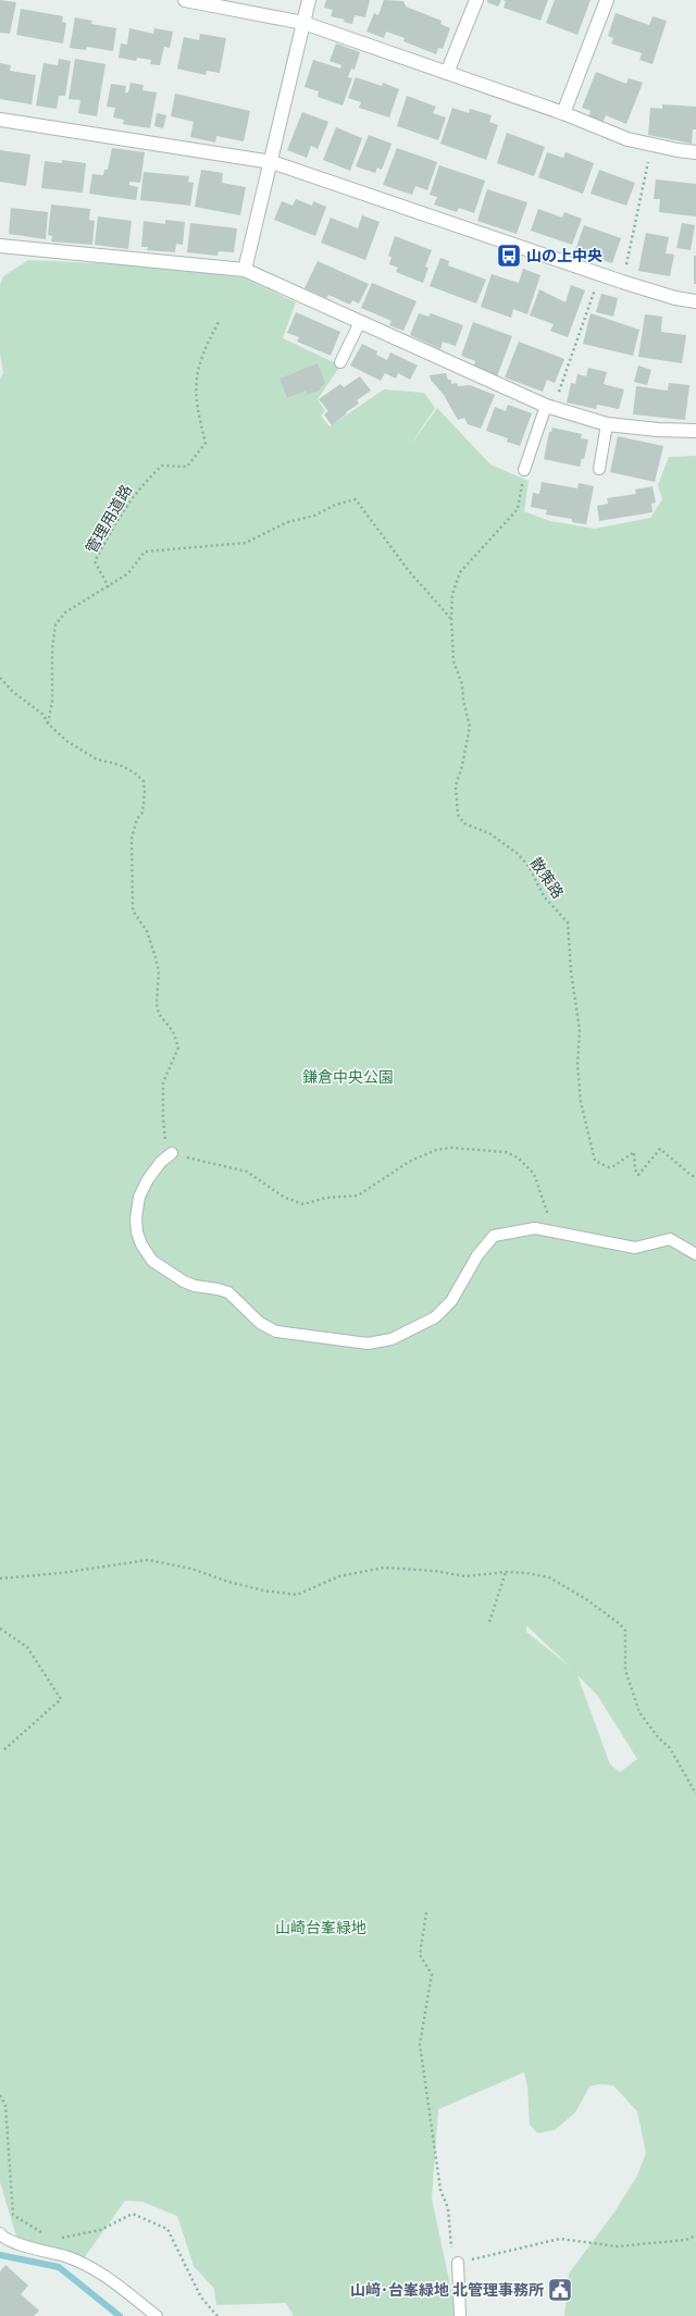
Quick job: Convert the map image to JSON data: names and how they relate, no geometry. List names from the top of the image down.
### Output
{
  "streets": {
    "path": ["管理用道路", "散策路"]
  },
  "parks": ["鎌倉中央公園", "山崎台峯緑地"],
  "places": {
    "bus stop": ["山の上中央"],
    "public building": ["山﨑･台峯緑地 北管理事務所"]
  }
}
